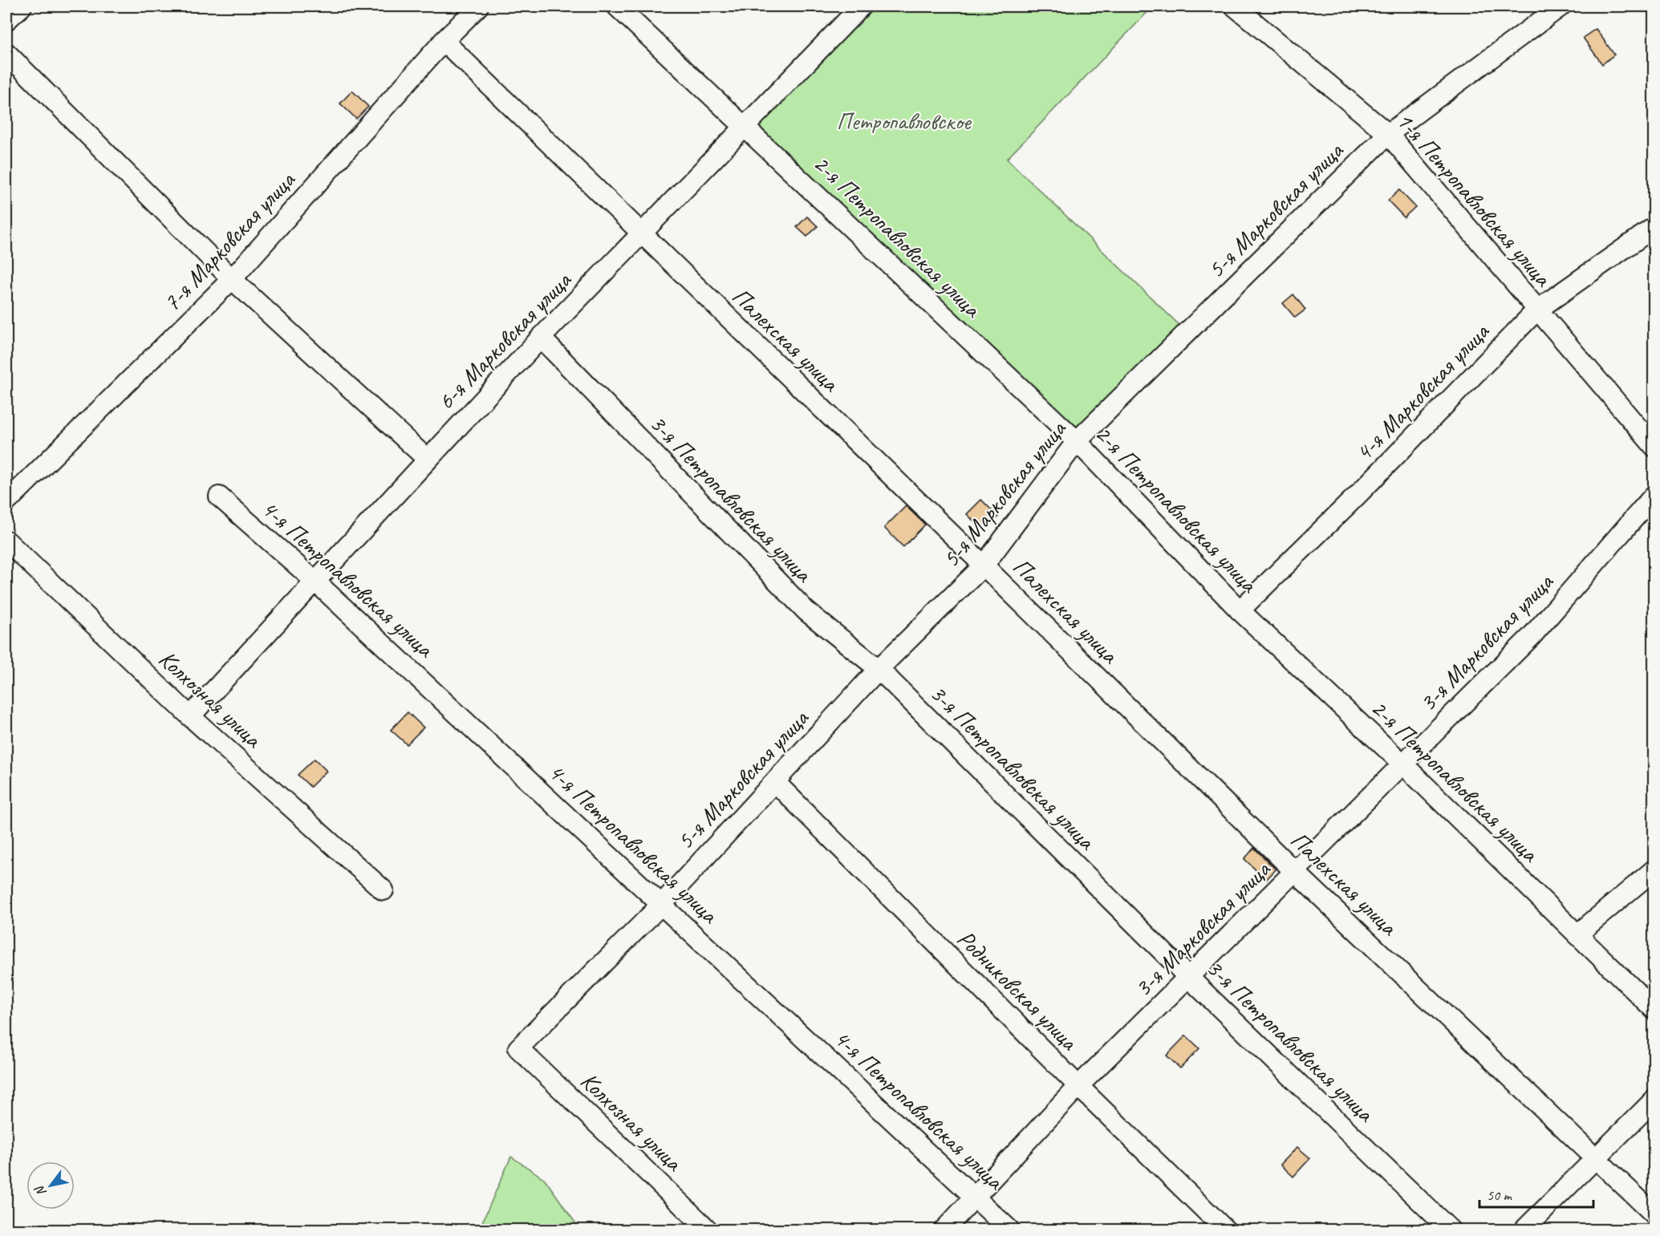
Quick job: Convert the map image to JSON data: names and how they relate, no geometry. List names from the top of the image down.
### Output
{
  "streets": {
    "street": [
      "1-я Петропавловская улица",
      "5-я Марковская улица",
      "2-я Петропавловская улица",
      "7-я Марковская улица",
      "Палехская улица",
      "6-я Марковская улица",
      "4-я Марковская улица",
      "3-я Петропавловская улица",
      "4-я Петропавловская улица",
      "3-я Марковская улица",
      "Колхозная улица",
      "Родниковская улица"
    ]
  },
  "crossings": [
    ["1-я Петропавловская улица", "5-я Марковская улица"],
    ["1-я Петропавловская улица", "4-я Марковская улица"],
    ["5-я Марковская улица", "2-я Петропавловская улица"],
    ["5-я Марковская улица", "Палехская улица"],
    ["5-я Марковская улица", "3-я Петропавловская улица"],
    ["5-я Марковская улица", "4-я Петропавловская улица"],
    ["5-я Марковская улица", "Колхозная улица"],
    ["5-я Марковская улица", "Родниковская улица"],
    ["2-я Петропавловская улица", "6-я Марковская улица"],
    ["2-я Петропавловская улица", "4-я Марковская улица"],
    ["2-я Петропавловская улица", "3-я Марковская улица"],
    ["7-я Марковская улица", "Палехская улица"],
    ["Палехская улица", "6-я Марковская улица"],
    ["Палехская улица", "3-я Марковская улица"],
    ["6-я Марковская улица", "3-я Петропавловская улица"],
    ["6-я Марковская улица", "4-я Петропавловская улица"],
    ["6-я Марковская улица", "Колхозная улица"],
    ["3-я Петропавловская улица", "3-я Марковская улица"],
    ["4-я Петропавловская улица", "3-я Марковская улица"],
    ["3-я Марковская улица", "Родниковская улица"]
  ],
  "parks": ["Петропавловское"],
  "scale_bar": "50 m",
  "north": "bottom left"
}
